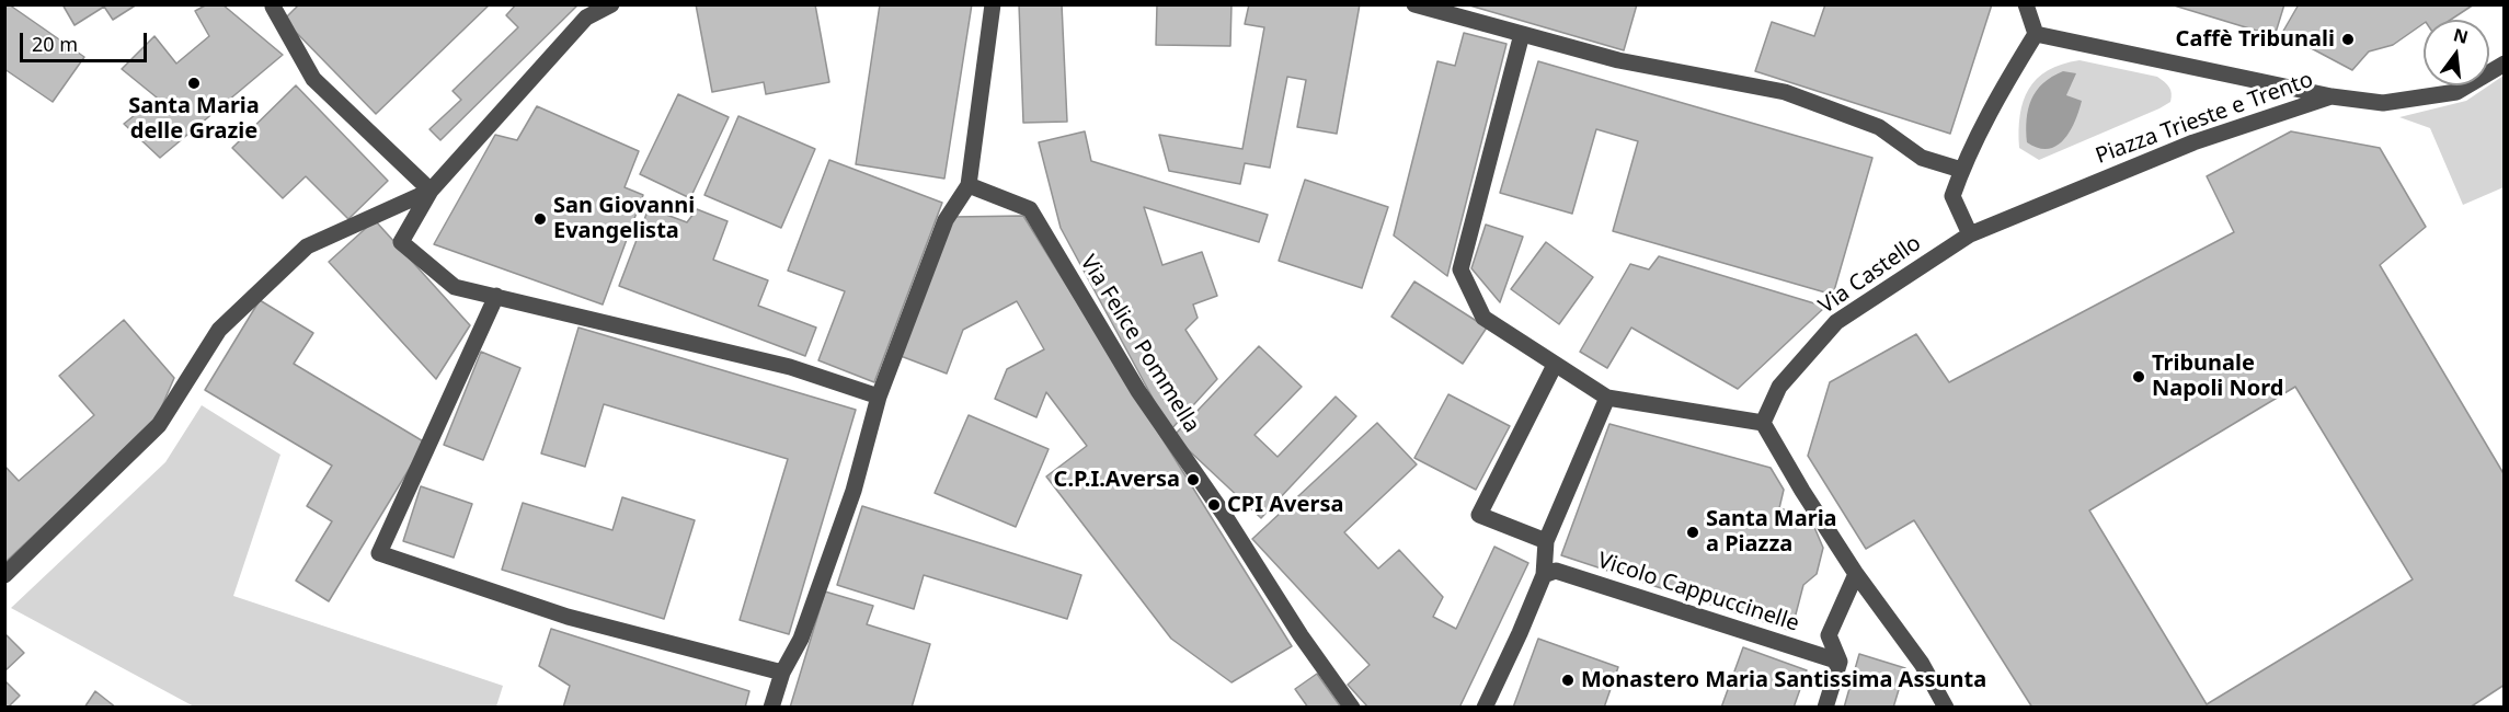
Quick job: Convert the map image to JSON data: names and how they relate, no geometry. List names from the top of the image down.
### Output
{
  "streets": {
    "street": [
      "Piazza Trieste e Trento",
      "Via Castello",
      "Via Felice Pommella",
      "Vicolo Cappuccinelle"
    ]
  },
  "crossings": [
    ["Piazza Trieste e Trento", "Via Castello"]
  ],
  "places": [
    "Caffè Tribunali",
    "Santa Maria delle Grazie",
    "San Giovanni Evangelista",
    "Tribunale Napoli Nord",
    "C.P.I.Aversa",
    "CPI Aversa",
    "Santa Maria a Piazza",
    "Monastero Maria Santissima Assunta"
  ],
  "scale_bar": "20 m",
  "north": "top"
}
